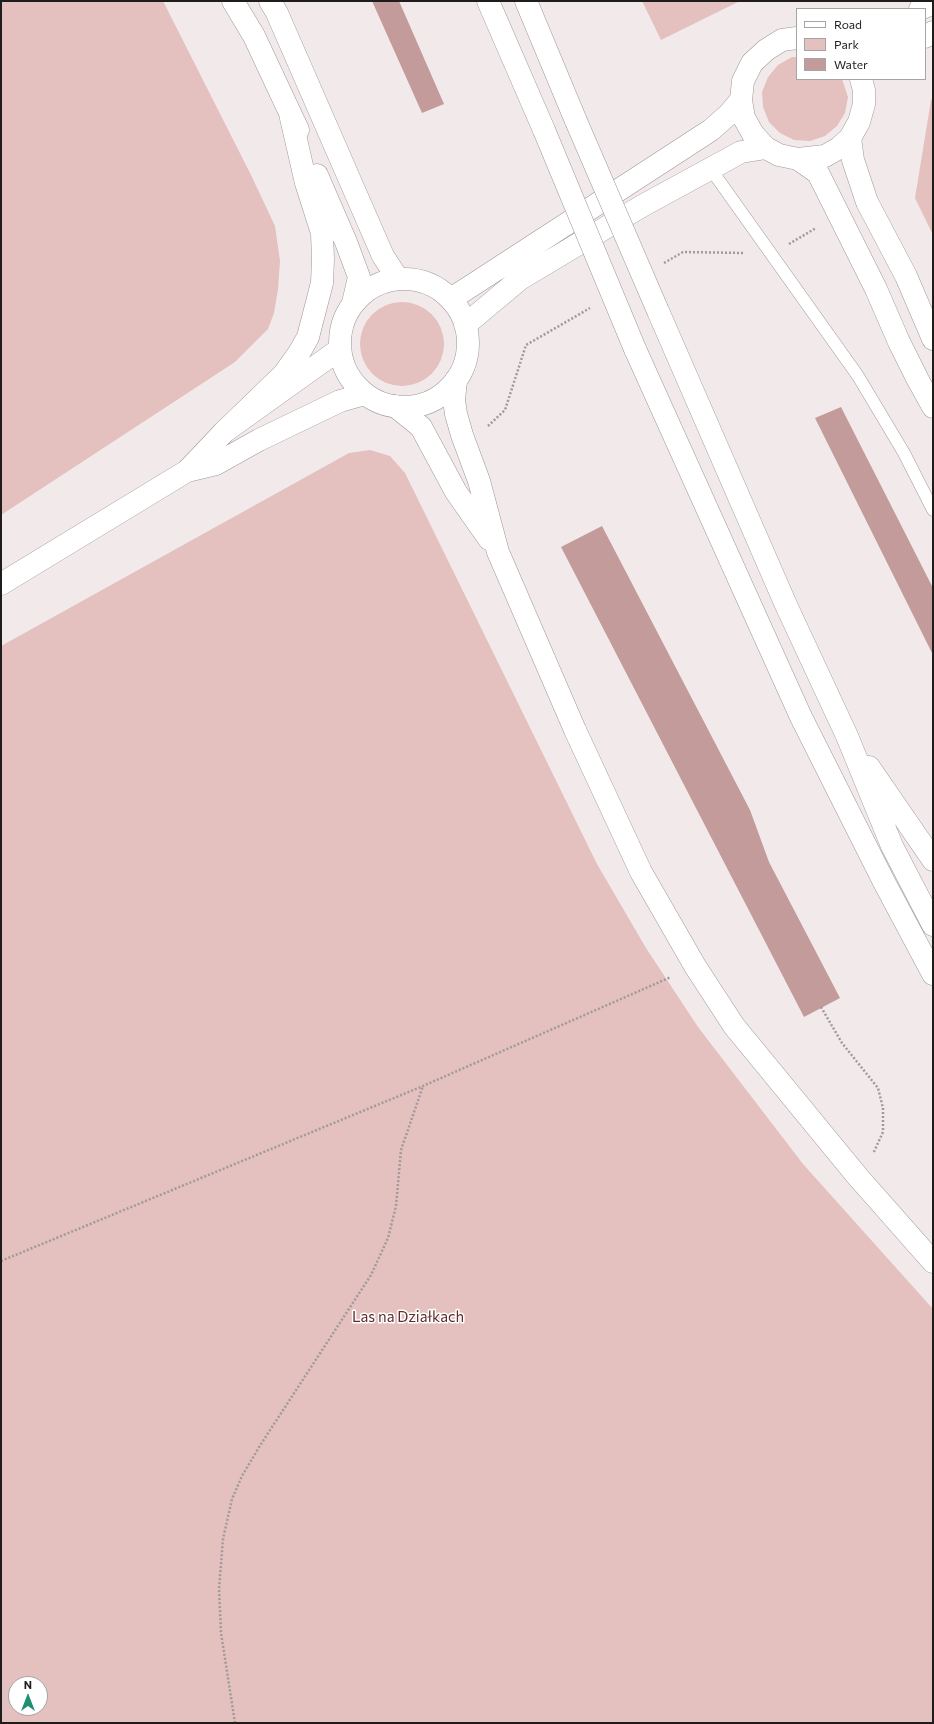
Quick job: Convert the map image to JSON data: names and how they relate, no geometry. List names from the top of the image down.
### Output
{
  "parks": ["Las na Działkach"],
  "legend": ["Road", "Park", "Water"],
  "north": "top"
}
